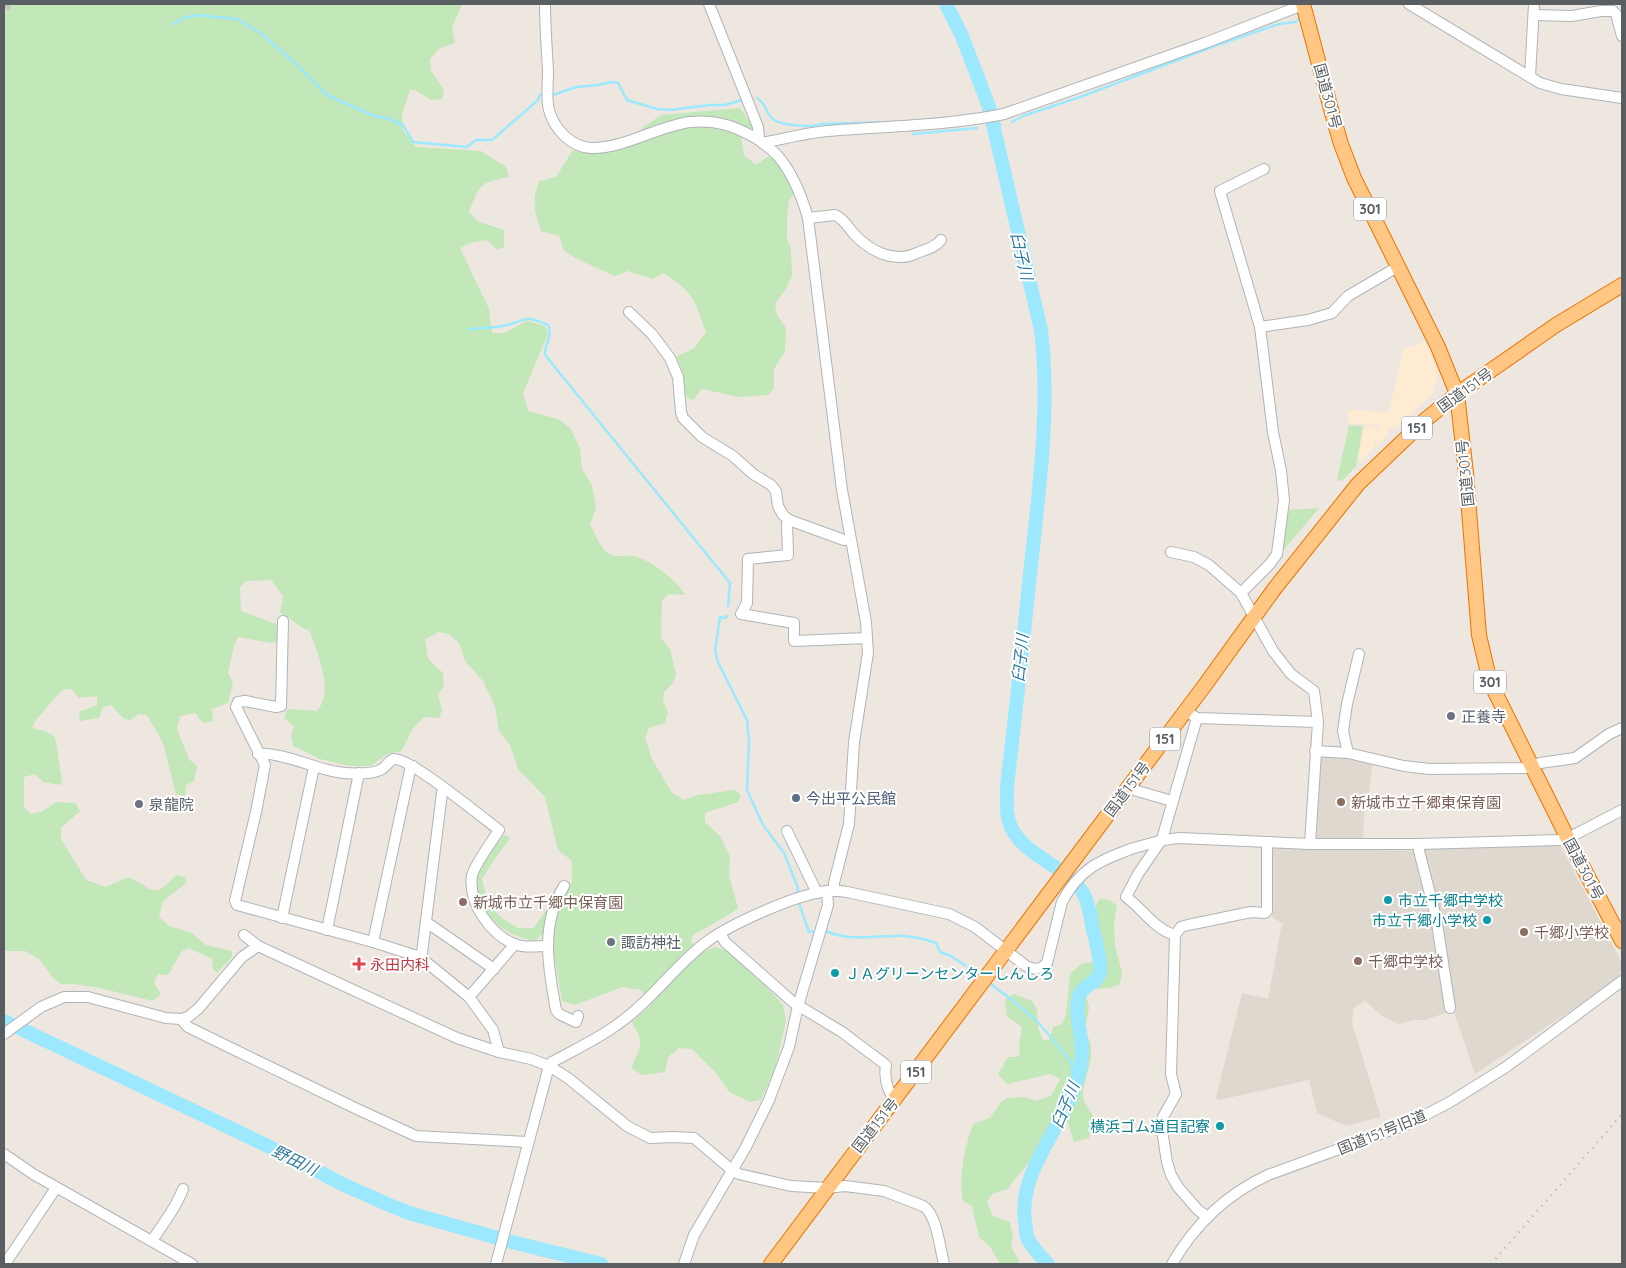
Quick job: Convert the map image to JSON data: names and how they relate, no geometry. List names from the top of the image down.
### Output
{
  "streets": {
    "highway": [
      "国道301号",
      "301",
      "国道151号",
      "151"
    ],
    "street": ["国道151号旧道"]
  },
  "crossings": [
    ["国道301号", "国道151号"]
  ],
  "water": ["臼子川", "野田川"],
  "places": {
    "other": [
      "正養寺",
      "今出平公民館",
      "新城市立千郷東保育園",
      "泉龍院",
      "市立千郷中学校",
      "新城市立千郷中保育園",
      "市立千郷小学校",
      "千郷小学校",
      "諏訪神社",
      "千郷中学校",
      "ＪＡグリーンセンターしんしろ",
      "横浜ゴム道目記寮"
    ],
    "health": ["永田内科"]
  }
}
